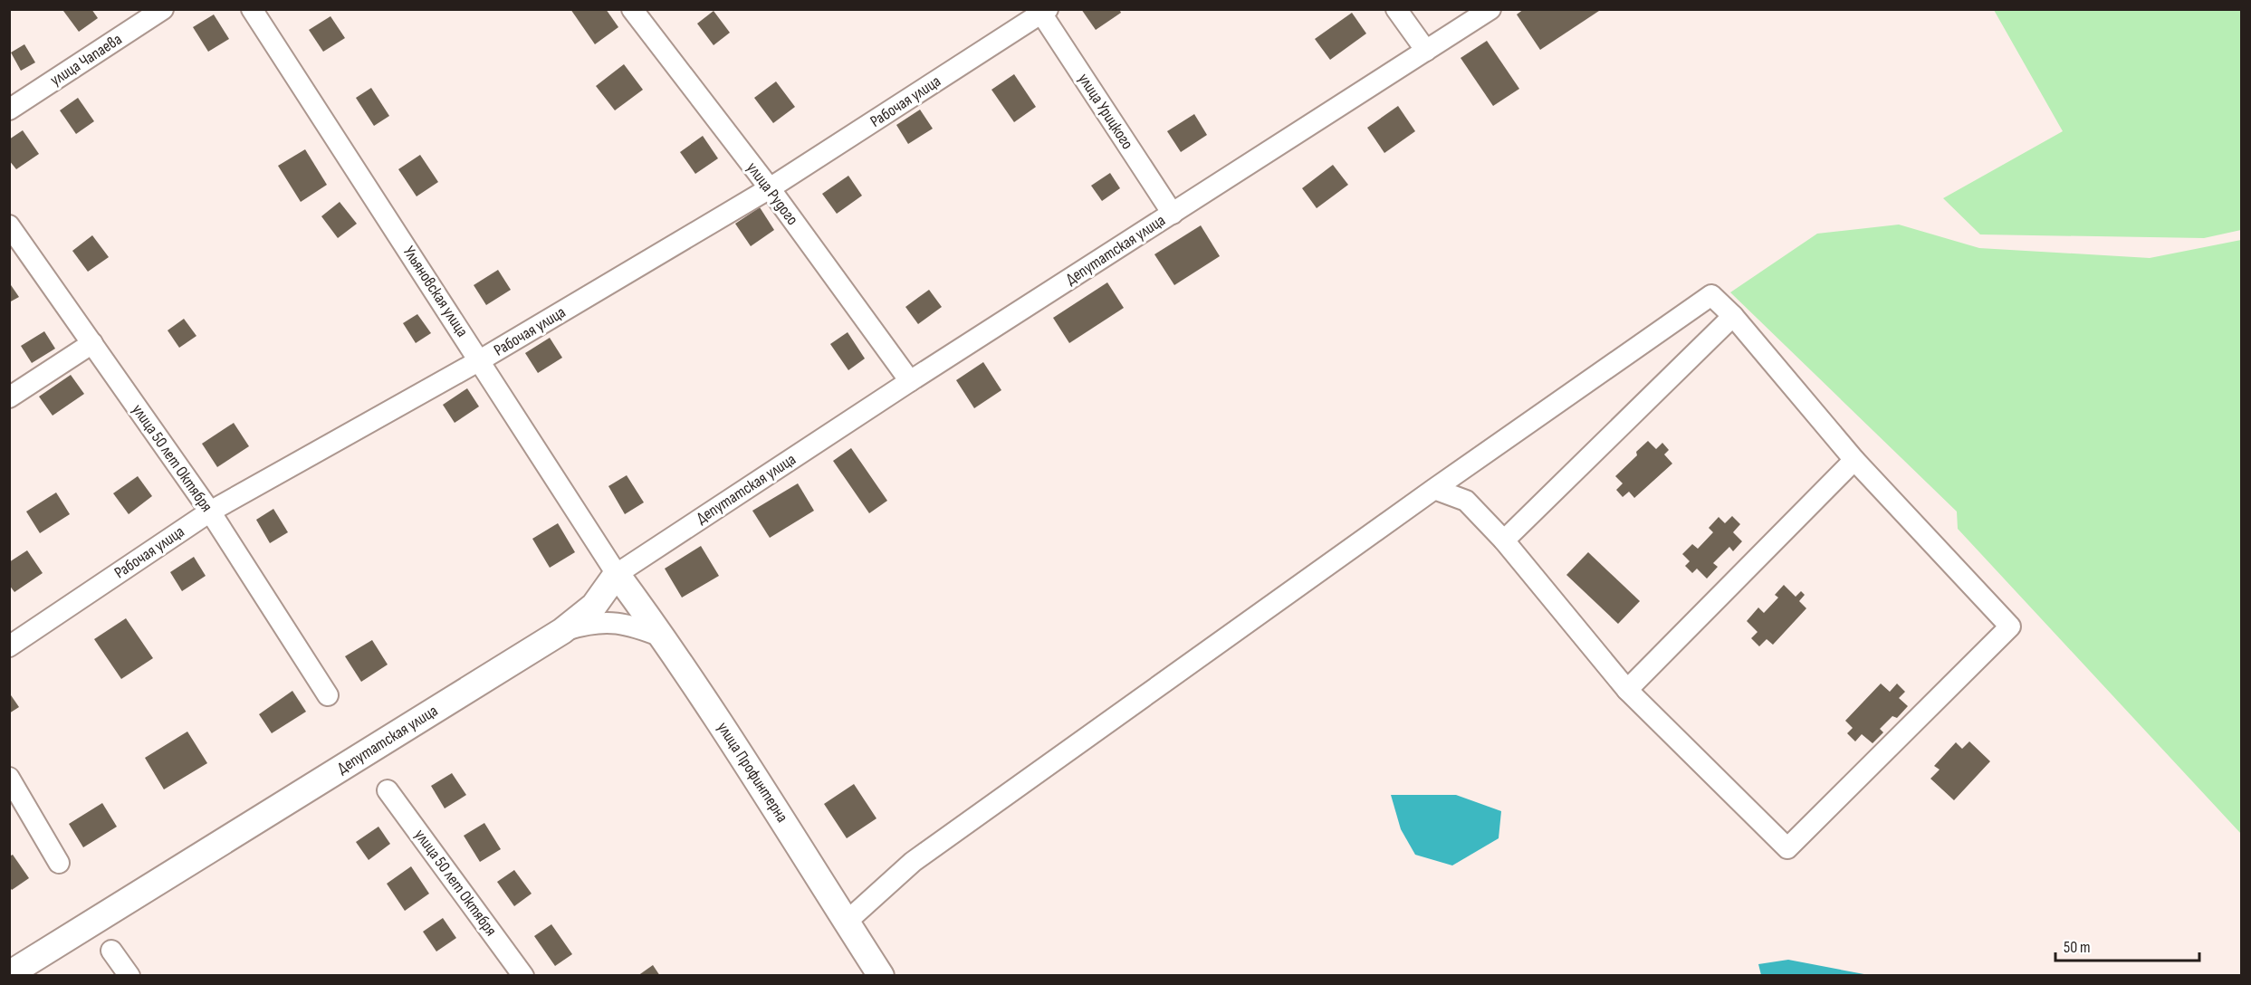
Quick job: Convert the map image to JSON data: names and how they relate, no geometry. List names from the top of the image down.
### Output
{
  "streets": {
    "main road": ["Депутатская улица", "улица Профинтерна"],
    "street": [
      "улица Чапаева",
      "Рабочая улица",
      "улица Урицкого",
      "улица Рудого",
      "Ульяновская улица",
      "улица 50 лет Октября"
    ]
  },
  "crossings": [
    ["Рабочая улица", "улица Урицкого"],
    ["Рабочая улица", "улица Рудого"],
    ["Рабочая улица", "Ульяновская улица"],
    ["Рабочая улица", "улица 50 лет Октября"],
    ["улица Урицкого", "Депутатская улица"],
    ["улица Рудого", "Депутатская улица"],
    ["Депутатская улица", "Ульяновская улица"],
    ["Депутатская улица", "улица Профинтерна"],
    ["Ульяновская улица", "улица Профинтерна"]
  ],
  "scale_bar": "50 m"
}
